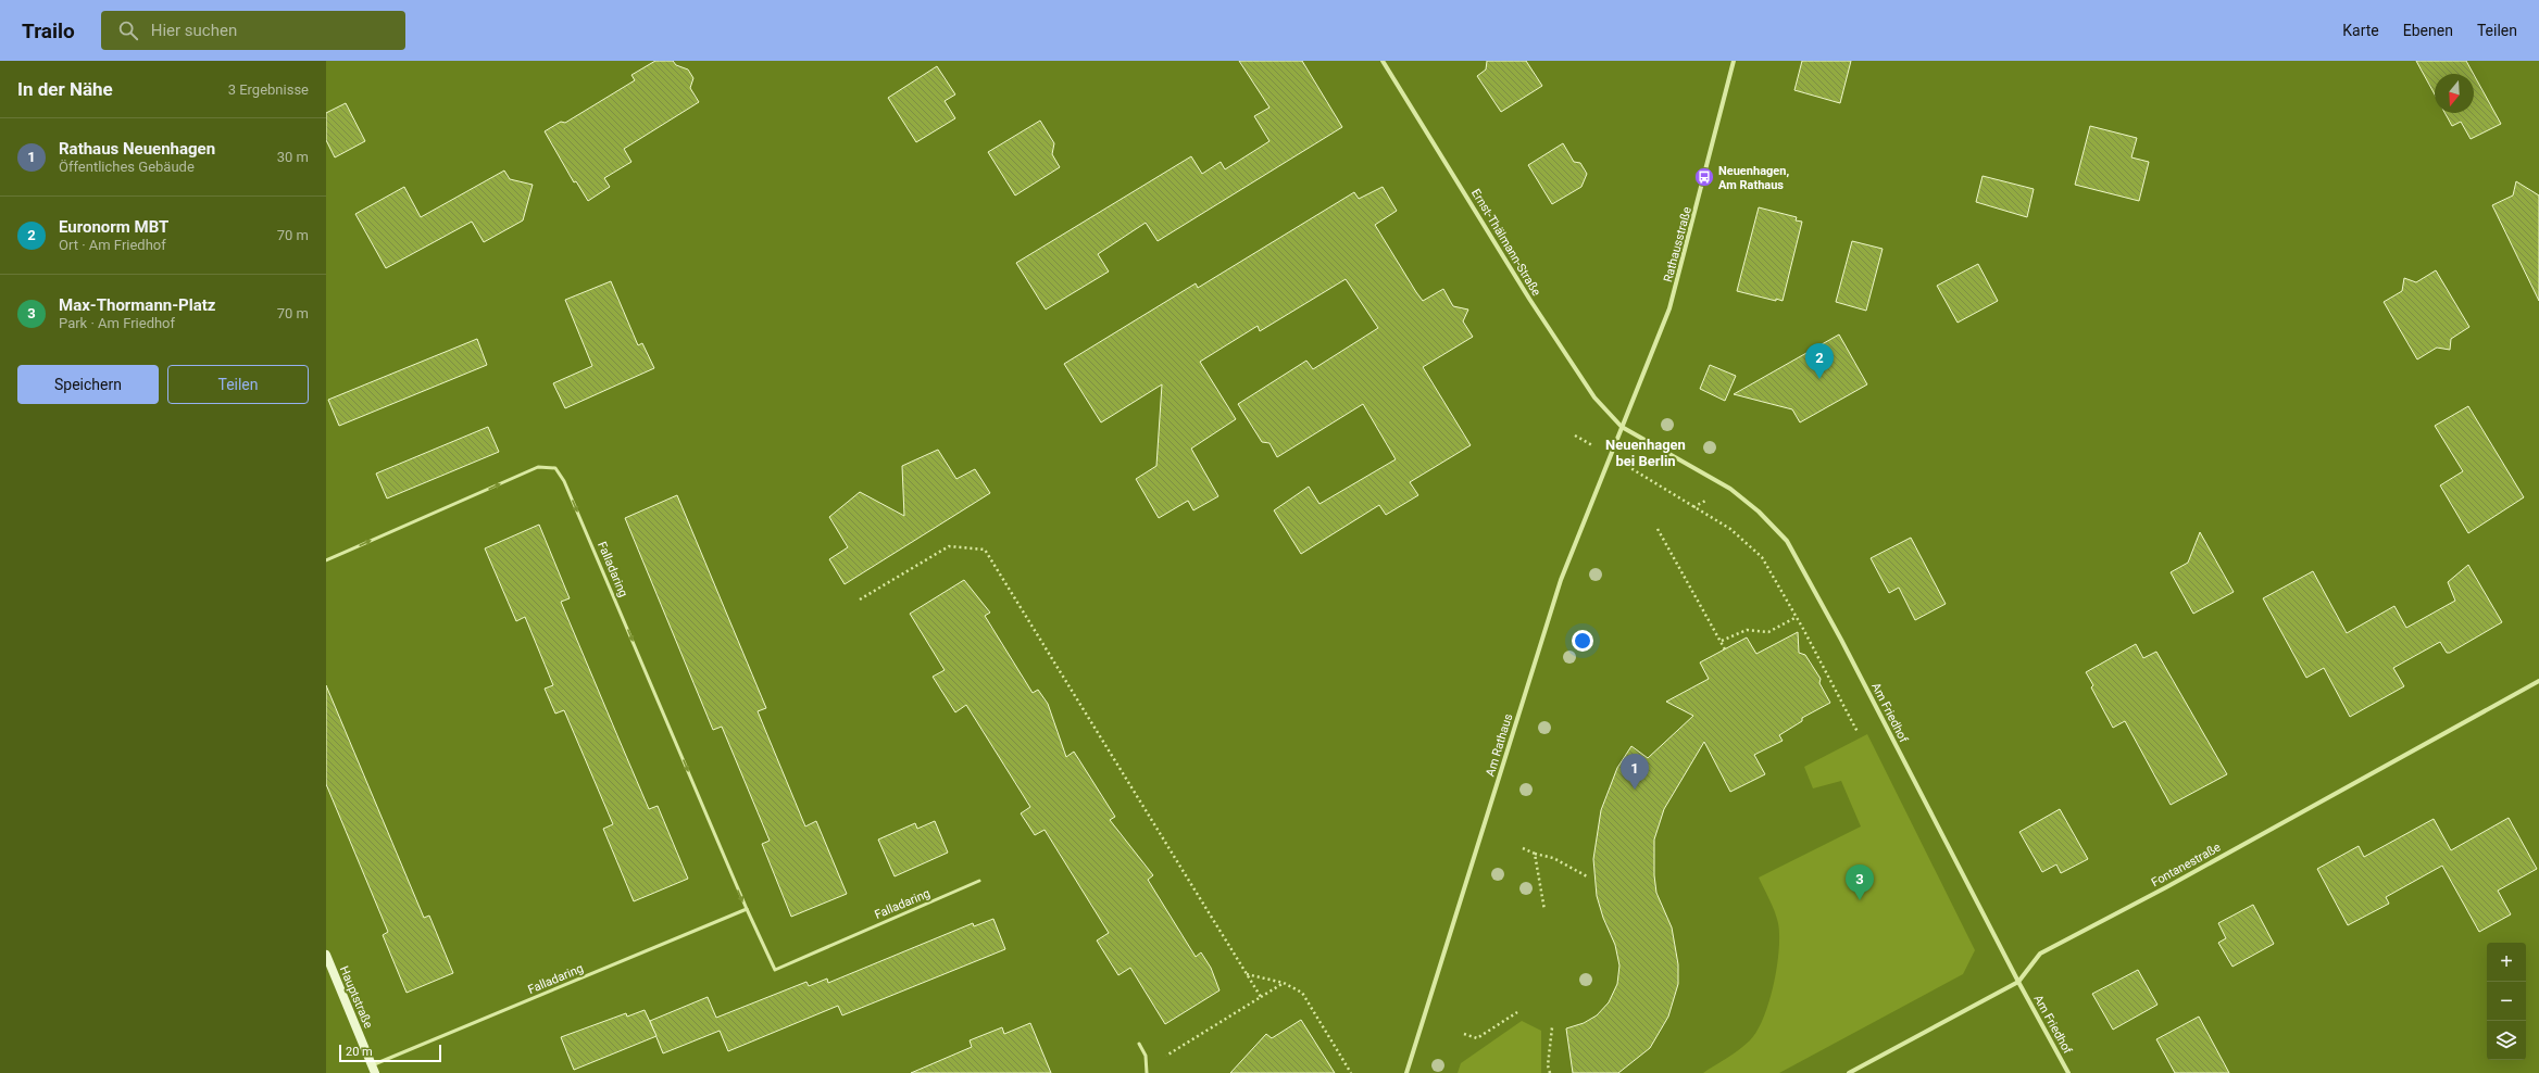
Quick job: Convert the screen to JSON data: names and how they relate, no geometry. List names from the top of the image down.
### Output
{
  "streets": {
    "main road": ["Hauptstraße"],
    "street": [
      "Ernst-Thälmann-Straße",
      "Rathausstraße",
      "Am Friedhof",
      "Am Rathaus",
      "Fontanestraße"
    ],
    "lane": ["Falladaring"]
  },
  "crossings": [
    ["Ernst-Thälmann-Straße", "Rathausstraße"],
    ["Ernst-Thälmann-Straße", "Am Friedhof"],
    ["Ernst-Thälmann-Straße", "Am Rathaus"],
    ["Rathausstraße", "Am Friedhof"],
    ["Rathausstraße", "Am Rathaus"],
    ["Falladaring", "Hauptstraße"],
    ["Am Friedhof", "Am Rathaus"],
    ["Am Friedhof", "Fontanestraße"]
  ],
  "districts": ["Neuenhagen bei Berlin"],
  "places": {
    "bus stop": ["Neuenhagen, Am Rathaus"]
  },
  "scale_bar": "20 m",
  "north": "bottom",
  "page": {
    "header": "Trailo",
    "search": "Hier suchen",
    "nav": ["Karte", "Ebenen", "Teilen"],
    "heading": ["In der Nähe", "3 Ergebnisse"],
    "list": [
      {
        "mark": "1",
        "name": "Rathaus Neuenhagen",
        "note": "Öffentliches Gebäude",
        "value": "30 m"
      },
      {
        "mark": "2",
        "name": "Euronorm MBT",
        "note": "Ort · Am Friedhof",
        "value": "70 m"
      },
      {
        "mark": "3",
        "name": "Max-Thormann-Platz",
        "note": "Park · Am Friedhof",
        "value": "70 m"
      }
    ],
    "pins": ["2", "1", "3"],
    "buttons": ["Speichern", "Teilen"],
    "map_buttons": ["+", "−"],
    "scale": "20 m"
  }
}
